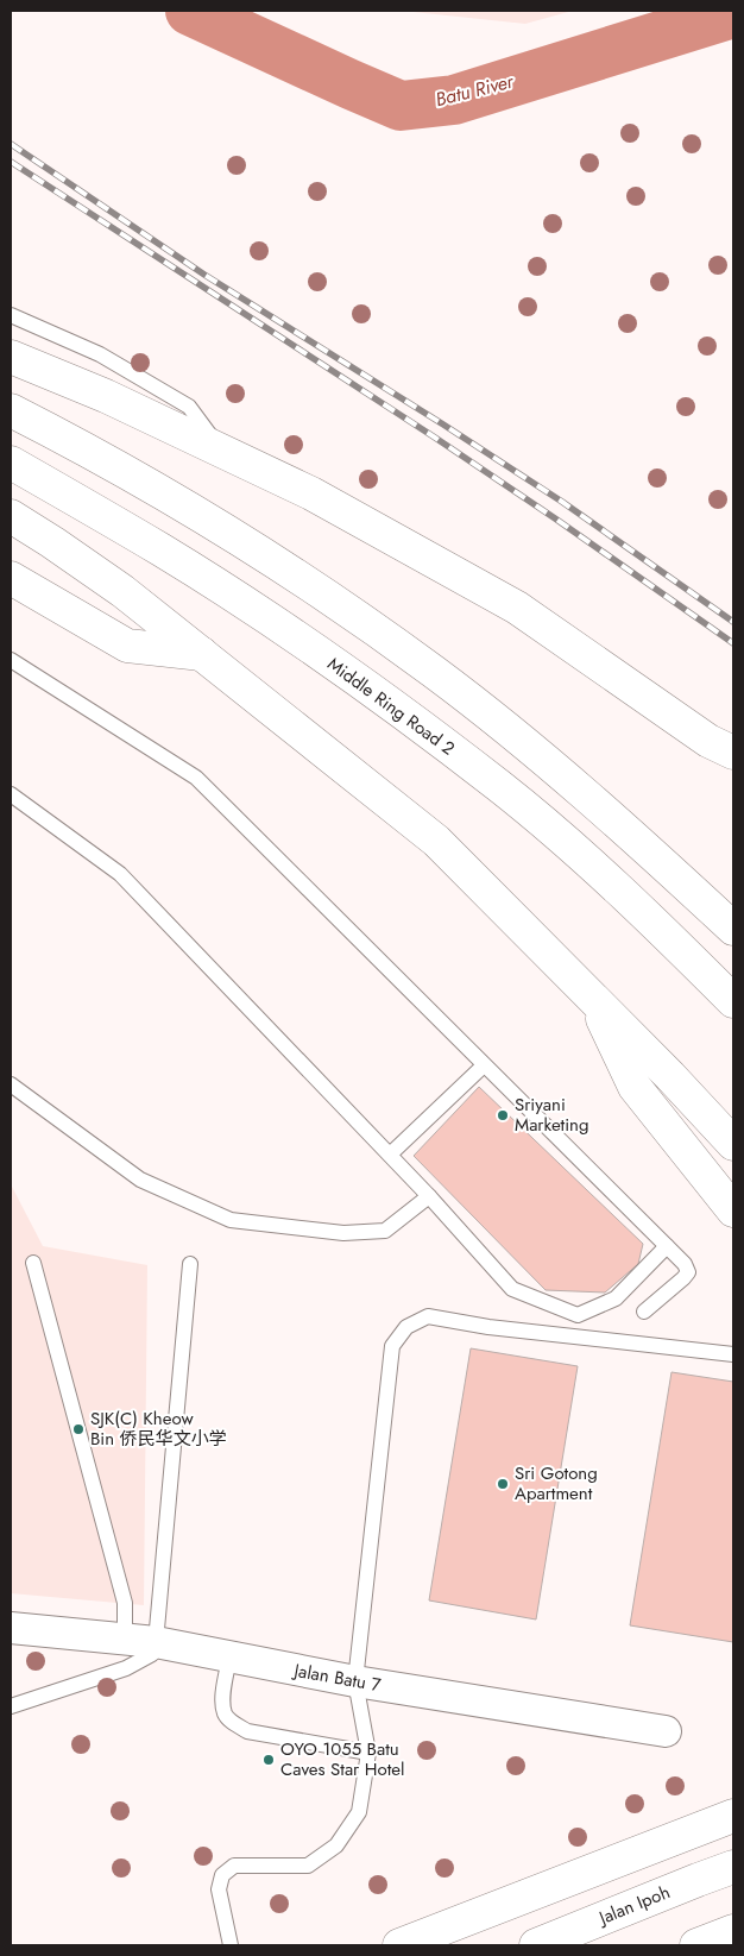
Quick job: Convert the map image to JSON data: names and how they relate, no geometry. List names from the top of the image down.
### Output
{
  "streets": {
    "main road": ["Middle Ring Road 2", "Jalan Ipoh"],
    "street": ["Jalan Batu 7"]
  },
  "water": ["Batu River"],
  "places": [
    "Sriyani Marketing",
    "SJK(C) Kheow Bin 侨民华文小学",
    "Sri Gotong Apartment",
    "OYO 1055 Batu Caves Star Hotel"
  ]
}
